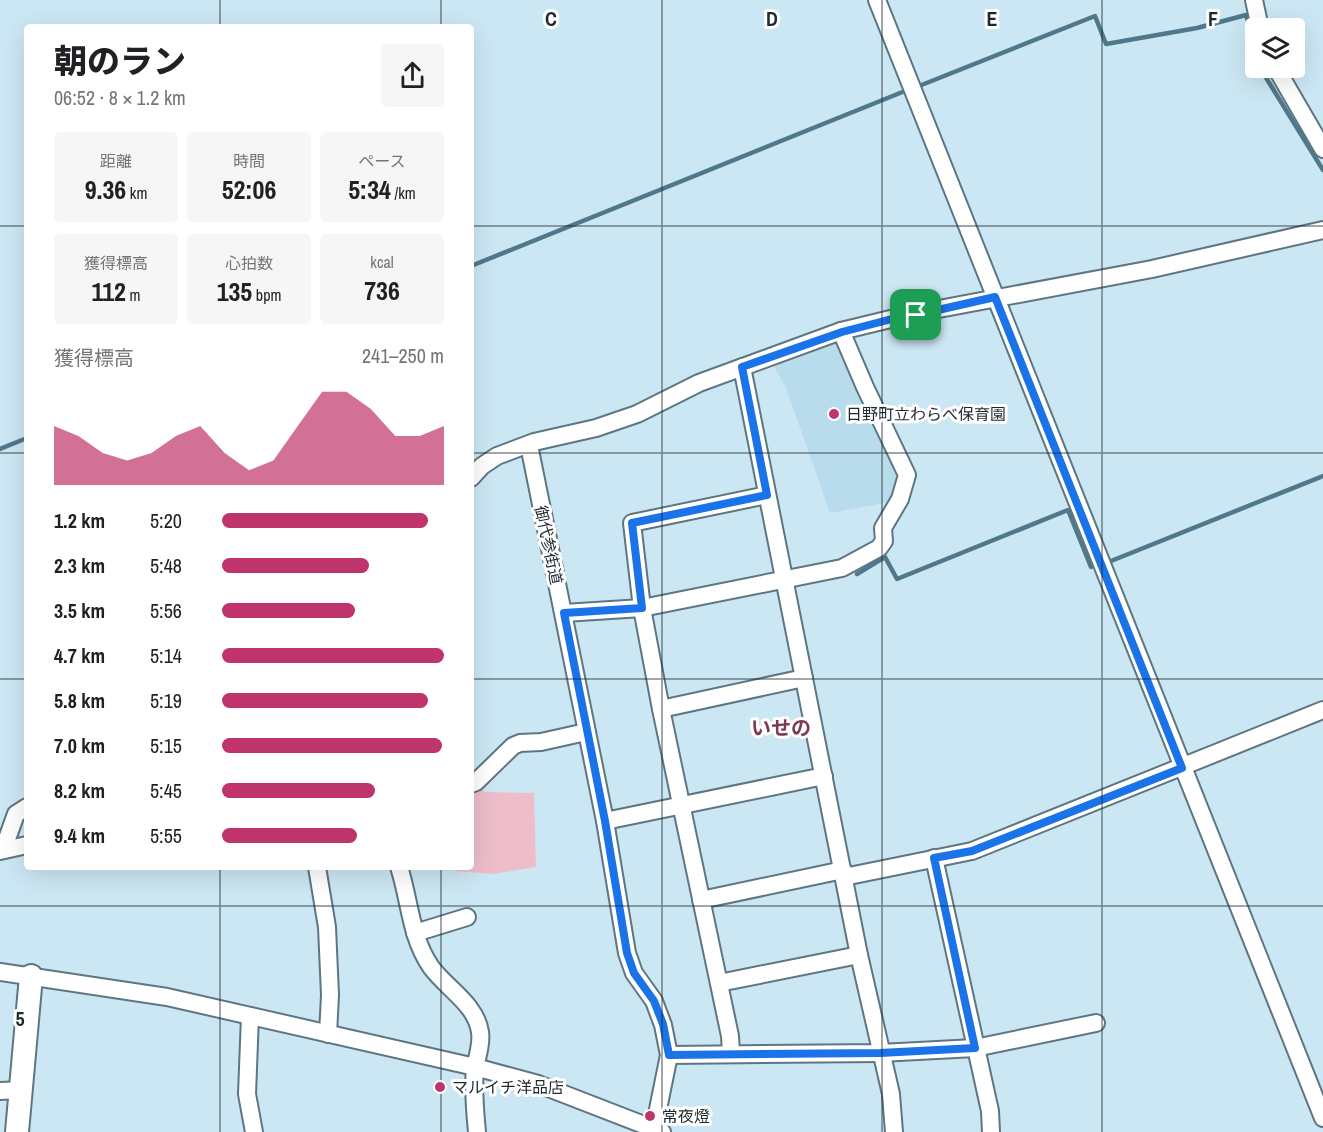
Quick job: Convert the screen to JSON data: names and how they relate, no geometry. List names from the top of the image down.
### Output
{
  "streets": {
    "street": ["御代参街道"]
  },
  "districts": ["いせの"],
  "places": ["日野町立わらべ保育園", "マルイチ洋品店", "常夜燈"],
  "page": {
    "heading": ["朝のラン", "06:52 · 8 × 1.2 km"],
    "stats": [
      ["距離", "9.36 km"],
      ["時間", "52:06"],
      ["ペース", "5:34 /km"],
      ["獲得標高", "112 m"],
      ["心拍数", "135 bpm"],
      ["kcal", "736"]
    ],
    "chart": ["獲得標高", "241–250 m"],
    "list": [
      {
        "name": "1.2 km",
        "note": "5:20"
      },
      {
        "name": "2.3 km",
        "note": "5:48"
      },
      {
        "name": "3.5 km",
        "note": "5:56"
      },
      {
        "name": "4.7 km",
        "note": "5:14"
      },
      {
        "name": "5.8 km",
        "note": "5:19"
      },
      {
        "name": "7.0 km",
        "note": "5:15"
      },
      {
        "name": "8.2 km",
        "note": "5:45"
      },
      {
        "name": "9.4 km",
        "note": "5:55"
      }
    ]
  },
  "grid": {
    "columns": [
      "C",
      "D",
      "E",
      "F"
    ],
    "rows": ["5"]
  }
}
